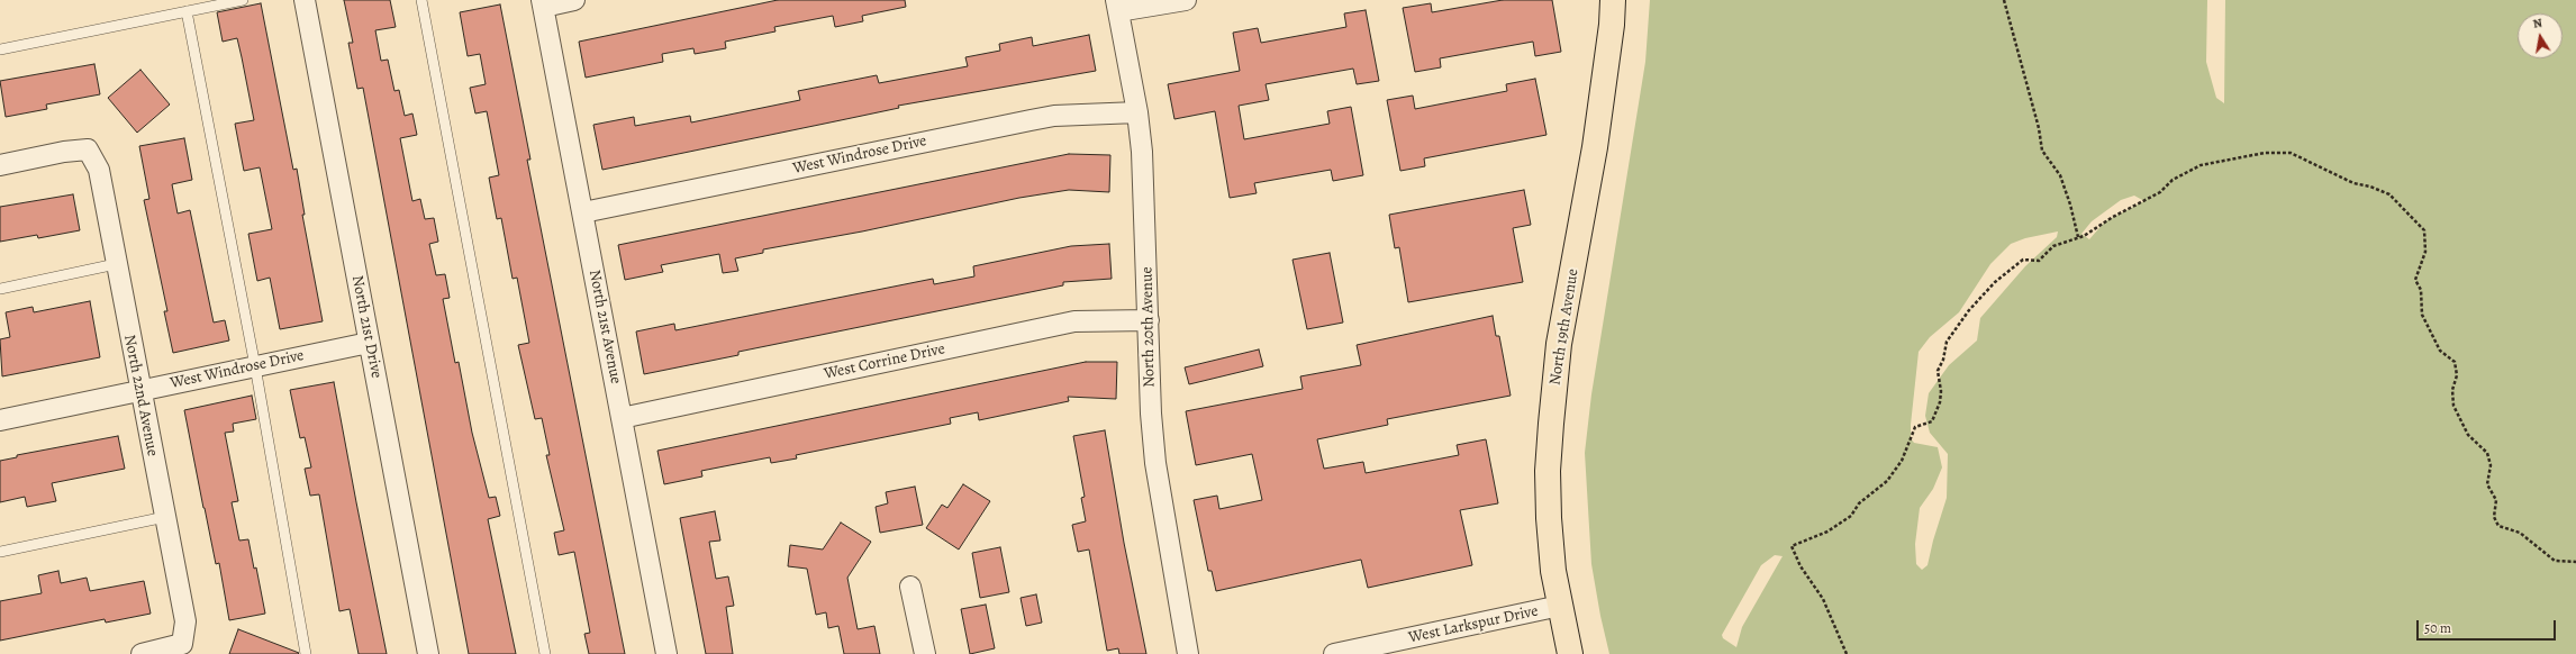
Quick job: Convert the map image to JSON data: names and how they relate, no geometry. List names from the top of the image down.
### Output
{
  "streets": {
    "main road": ["North 19th Avenue"],
    "street": [
      "West Windrose Drive",
      "North 21st Drive",
      "North 21st Avenue",
      "North 20th Avenue",
      "West Corrine Drive",
      "North 22nd Avenue",
      "West Larkspur Drive"
    ]
  },
  "crossings": [
    ["West Windrose Drive", "North 21st Drive"],
    ["West Windrose Drive", "North 21st Avenue"],
    ["West Windrose Drive", "North 20th Avenue"],
    ["West Windrose Drive", "North 22nd Avenue"],
    ["North 21st Avenue", "West Corrine Drive"],
    ["North 20th Avenue", "West Corrine Drive"],
    ["North 19th Avenue", "West Larkspur Drive"]
  ],
  "scale_bar": "50 m",
  "north": "top"
}
